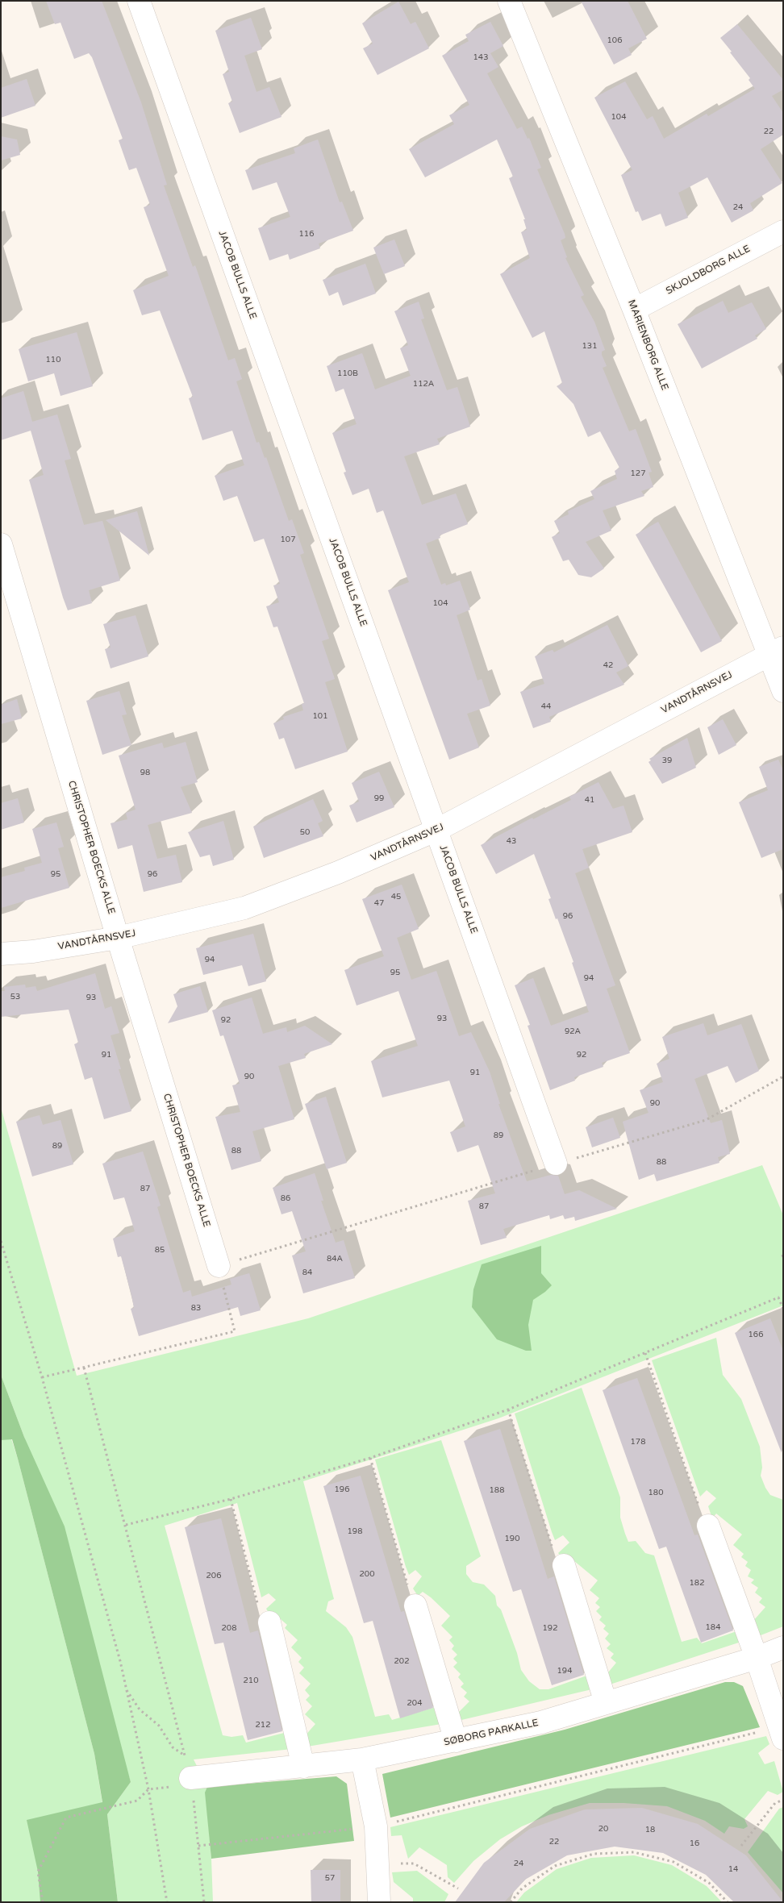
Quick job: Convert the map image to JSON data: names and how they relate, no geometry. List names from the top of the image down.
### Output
{
  "streets": {
    "street": [
      "SKJOLDBORG ALLE",
      "JACOB BULLS ALLE",
      "MARIENBORG ALLE",
      "VANDTÅRNSVEJ",
      "CHRISTOPHER BOECKS ALLE",
      "SØBORG PARKALLE"
    ]
  },
  "crossings": [
    ["SKJOLDBORG ALLE", "MARIENBORG ALLE"],
    ["JACOB BULLS ALLE", "VANDTÅRNSVEJ"],
    ["MARIENBORG ALLE", "VANDTÅRNSVEJ"],
    ["VANDTÅRNSVEJ", "CHRISTOPHER BOECKS ALLE"]
  ],
  "house_numbers": [
    "106",
    "143",
    "104",
    "22",
    "24",
    "116",
    "131",
    "110",
    "110B",
    "112A",
    "127",
    "107",
    "104",
    "42",
    "44",
    "101",
    "39",
    "98",
    "99",
    "41",
    "50",
    "43",
    "95",
    "96",
    "45",
    "47",
    "96",
    "94",
    "95",
    "94",
    "53",
    "93",
    "93",
    "92",
    "92A",
    "91",
    "92",
    "91",
    "90",
    "90",
    "89",
    "89",
    "88",
    "88",
    "87",
    "86",
    "87",
    "85",
    "84A",
    "84",
    "83",
    "166",
    "178",
    "196",
    "188",
    "180",
    "198",
    "190",
    "200",
    "206",
    "182",
    "184",
    "208",
    "192",
    "202",
    "194",
    "210",
    "204",
    "212",
    "20",
    "18",
    "22",
    "16",
    "24",
    "14",
    "57"
  ]
}
